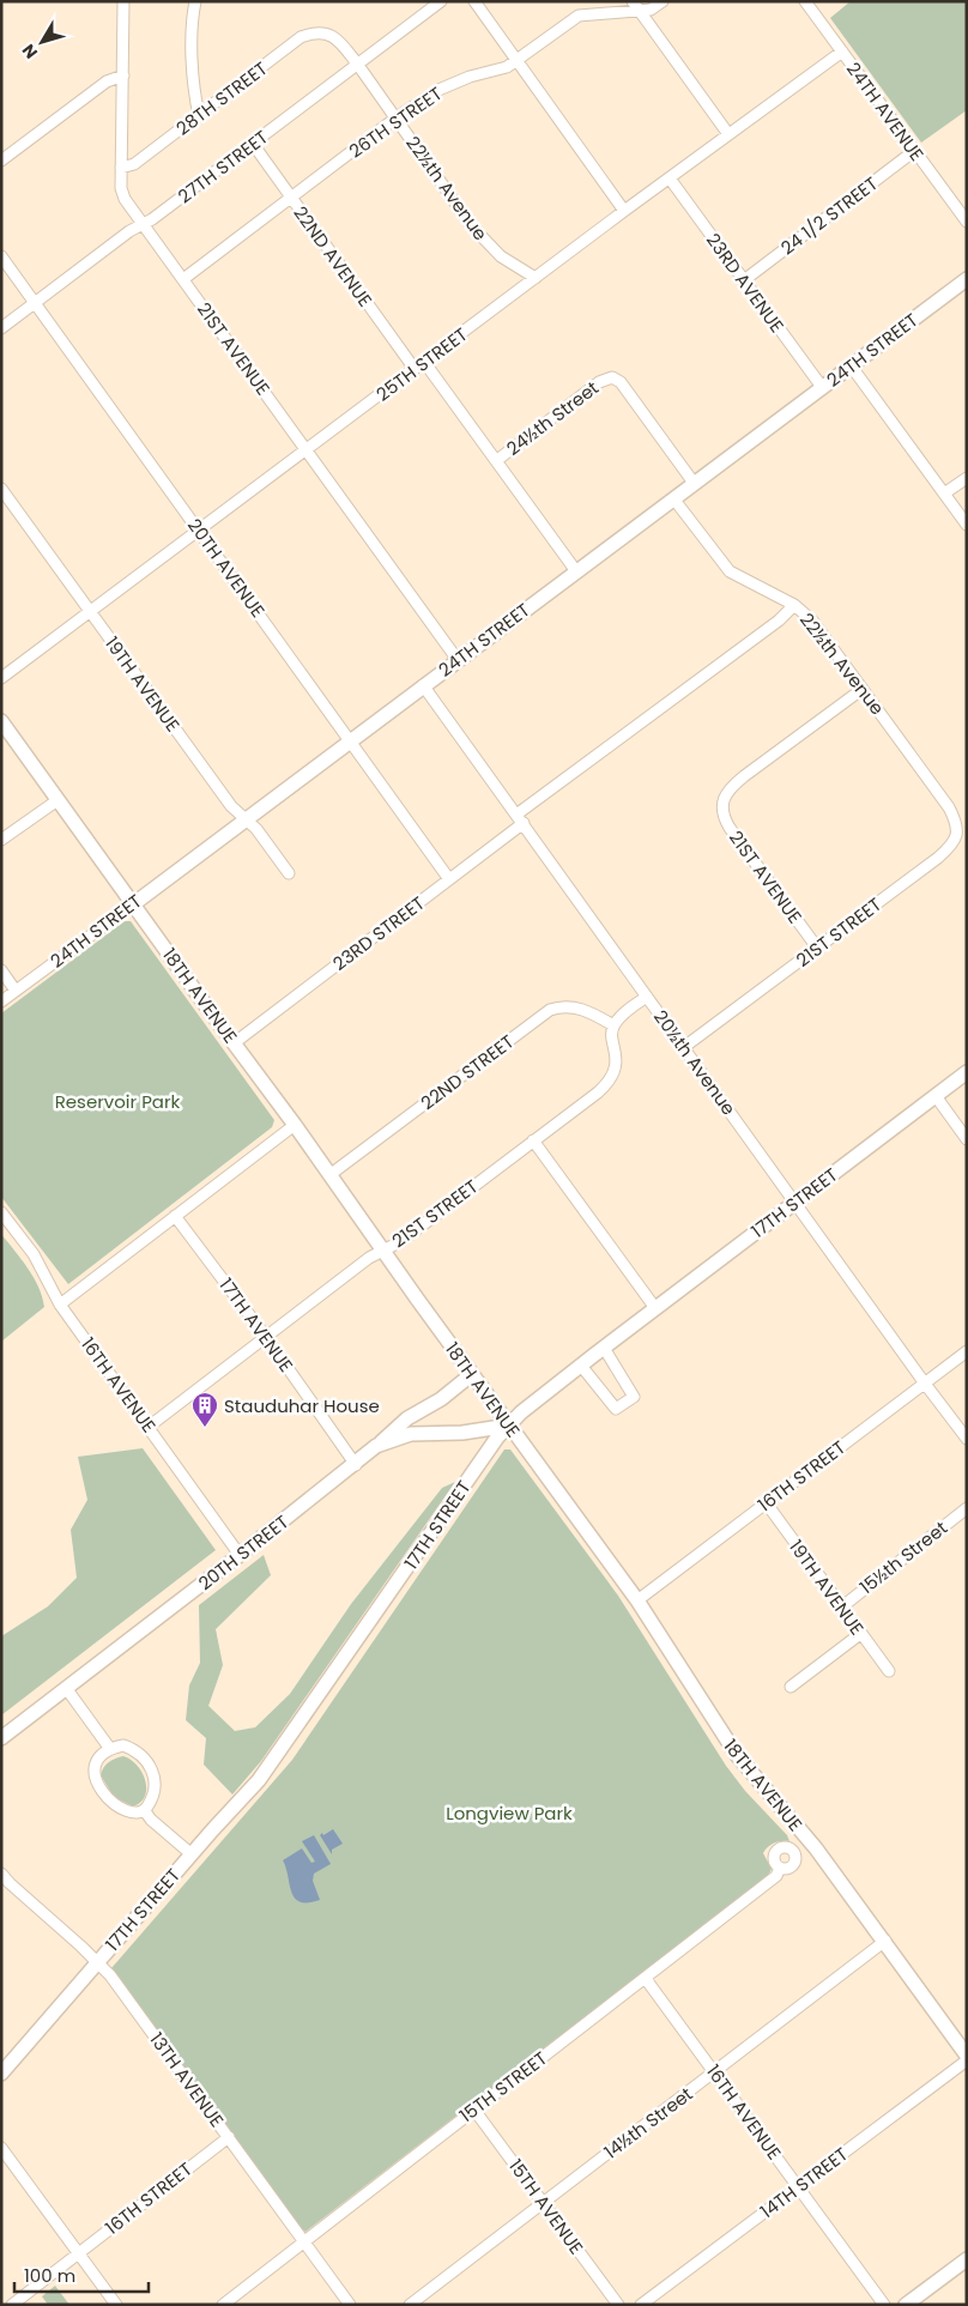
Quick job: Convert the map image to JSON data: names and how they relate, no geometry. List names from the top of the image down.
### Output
{
  "streets": {
    "street": [
      "28TH STREET",
      "24TH AVENUE",
      "26TH STREET",
      "27TH STREET",
      "22½th Avenue",
      "24 1/2 STREET",
      "22ND AVENUE",
      "23RD AVENUE",
      "21ST AVENUE",
      "24TH STREET",
      "25TH STREET",
      "24½th Street",
      "20TH AVENUE",
      "19TH AVENUE",
      "21ST STREET",
      "23RD STREET",
      "18TH AVENUE",
      "20½th Avenue",
      "22ND STREET",
      "17TH STREET",
      "17TH AVENUE",
      "16TH AVENUE",
      "16TH STREET",
      "20TH STREET",
      "15½th Street",
      "13TH AVENUE",
      "15TH STREET",
      "14½th Street",
      "14TH STREET",
      "15TH AVENUE"
    ]
  },
  "crossings": [
    ["28TH STREET", "22½th Avenue"],
    ["28TH STREET", "21ST AVENUE"],
    ["24TH AVENUE", "24 1/2 STREET"],
    ["24TH AVENUE", "25TH STREET"],
    ["26TH STREET", "22½th Avenue"],
    ["26TH STREET", "22ND AVENUE"],
    ["26TH STREET", "21ST AVENUE"],
    ["27TH STREET", "22½th Avenue"],
    ["27TH STREET", "22ND AVENUE"],
    ["27TH STREET", "21ST AVENUE"],
    ["27TH STREET", "20TH AVENUE"],
    ["22½th Avenue", "21ST AVENUE"],
    ["22½th Avenue", "24TH STREET"],
    ["22½th Avenue", "25TH STREET"],
    ["22½th Avenue", "21ST STREET"],
    ["22½th Avenue", "23RD STREET"],
    ["24 1/2 STREET", "23RD AVENUE"],
    ["22ND AVENUE", "24TH STREET"],
    ["22ND AVENUE", "25TH STREET"],
    ["22ND AVENUE", "24½th Street"],
    ["23RD AVENUE", "24TH STREET"],
    ["23RD AVENUE", "25TH STREET"],
    ["21ST AVENUE", "24TH STREET"],
    ["21ST AVENUE", "25TH STREET"],
    ["21ST AVENUE", "21ST STREET"],
    ["24TH STREET", "24½th Street"],
    ["24TH STREET", "20TH AVENUE"],
    ["24TH STREET", "19TH AVENUE"],
    ["24TH STREET", "18TH AVENUE"],
    ["24TH STREET", "20½th Avenue"],
    ["25TH STREET", "20TH AVENUE"],
    ["25TH STREET", "19TH AVENUE"],
    ["20TH AVENUE", "23RD STREET"],
    ["19TH AVENUE", "16TH STREET"],
    ["19TH AVENUE", "15½th Street"],
    ["21ST STREET", "18TH AVENUE"],
    ["21ST STREET", "20½th Avenue"],
    ["21ST STREET", "22ND STREET"],
    ["21ST STREET", "17TH AVENUE"],
    ["21ST STREET", "16TH AVENUE"],
    ["23RD STREET", "18TH AVENUE"],
    ["23RD STREET", "20½th Avenue"],
    ["18TH AVENUE", "22ND STREET"],
    ["18TH AVENUE", "17TH STREET"],
    ["18TH AVENUE", "16TH STREET"],
    ["18TH AVENUE", "20TH STREET"],
    ["18TH AVENUE", "14½th Street"],
    ["20½th Avenue", "17TH STREET"],
    ["20½th Avenue", "16TH STREET"],
    ["17TH STREET", "20TH STREET"],
    ["17TH STREET", "13TH AVENUE"],
    ["17TH AVENUE", "20TH STREET"],
    ["16TH AVENUE", "20TH STREET"],
    ["16TH AVENUE", "15TH STREET"],
    ["16TH AVENUE", "14½th Street"],
    ["16TH AVENUE", "14TH STREET"],
    ["16TH STREET", "13TH AVENUE"],
    ["13TH AVENUE", "15TH STREET"],
    ["15TH STREET", "15TH AVENUE"],
    ["14½th Street", "15TH AVENUE"]
  ],
  "parks": ["Reservoir Park", "Longview Park"],
  "places": {
    "building": ["Stauduhar House"]
  },
  "scale_bar": "100 m",
  "north": "bottom left"
}
